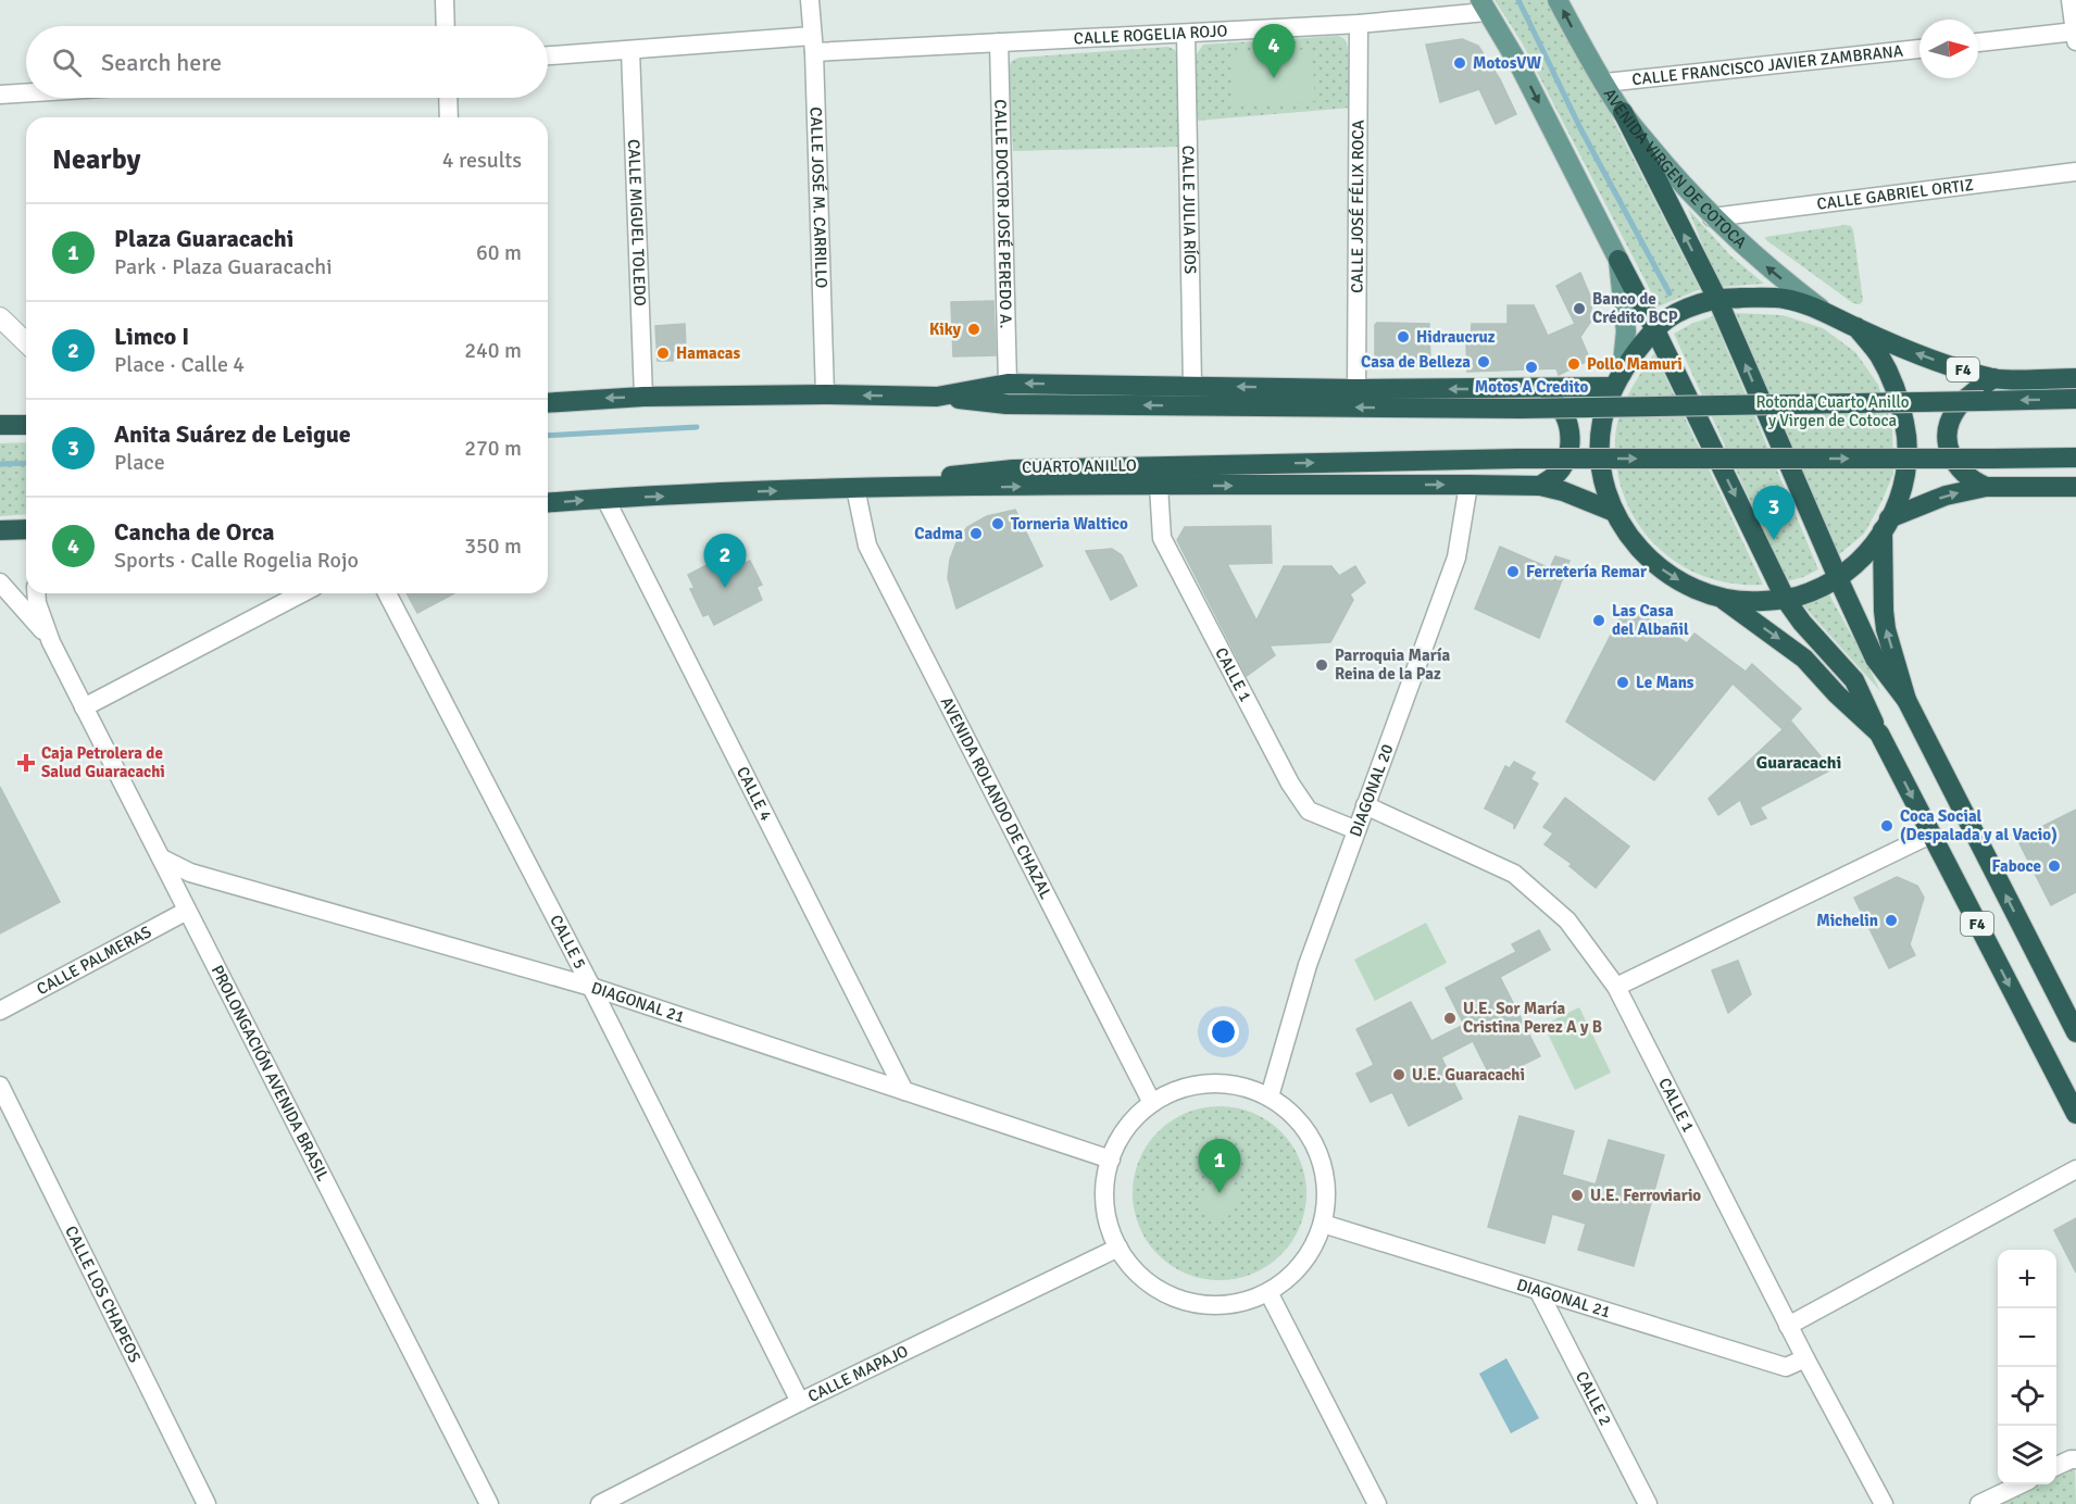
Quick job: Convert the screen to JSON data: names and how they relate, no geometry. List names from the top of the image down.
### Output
{
  "streets": {
    "highway": ["F4", "CUARTO ANILLO"],
    "main road": ["AVENIDA VIRGEN DE COTOCA"],
    "street": [
      "CALLE ROGELIA ROJO",
      "CALLE FRANCISCO JAVIER ZAMBRANA",
      "CALLE GABRIEL ORTIZ",
      "CALLE JOSÉ M. CARRILLO",
      "CALLE JOSÉ FÉLIX ROCA",
      "CALLE JULIA RÍOS",
      "CALLE DOCTOR JOSÉ PEREDO A.",
      "CALLE MIGUEL TOLEDO",
      "CALLE 1",
      "DIAGONAL 20",
      "CALLE 4",
      "AVENIDA ROLANDO DE CHAZAL",
      "CALLE 5",
      "CALLE PALMERAS",
      "DIAGONAL 21",
      "PROLONGACIÓN AVENIDA BRASIL",
      "CALLE LOS CHAPEOS",
      "CALLE MAPAJO",
      "CALLE 2"
    ]
  },
  "crossings": [
    ["CALLE ROGELIA ROJO", "CALLE JOSÉ M. CARRILLO"],
    ["CALLE ROGELIA ROJO", "CALLE JOSÉ FÉLIX ROCA"],
    ["CALLE ROGELIA ROJO", "CALLE JULIA RÍOS"],
    ["CALLE ROGELIA ROJO", "CALLE DOCTOR JOSÉ PEREDO A."],
    ["CALLE ROGELIA ROJO", "CALLE MIGUEL TOLEDO"],
    ["CALLE FRANCISCO JAVIER ZAMBRANA", "AVENIDA VIRGEN DE COTOCA"],
    ["AVENIDA VIRGEN DE COTOCA", "CALLE GABRIEL ORTIZ"],
    ["AVENIDA VIRGEN DE COTOCA", "F4"],
    ["F4", "CUARTO ANILLO"],
    ["CUARTO ANILLO", "CALLE 1"],
    ["CUARTO ANILLO", "DIAGONAL 20"],
    ["CUARTO ANILLO", "CALLE 4"],
    ["CUARTO ANILLO", "AVENIDA ROLANDO DE CHAZAL"],
    ["CALLE 1", "DIAGONAL 20"],
    ["CALLE 1", "DIAGONAL 21"],
    ["DIAGONAL 20", "AVENIDA ROLANDO DE CHAZAL"],
    ["DIAGONAL 20", "DIAGONAL 21"],
    ["DIAGONAL 20", "CALLE MAPAJO"],
    ["CALLE 4", "DIAGONAL 21"],
    ["AVENIDA ROLANDO DE CHAZAL", "DIAGONAL 21"],
    ["AVENIDA ROLANDO DE CHAZAL", "CALLE MAPAJO"],
    ["CALLE 5", "DIAGONAL 21"],
    ["CALLE 5", "CALLE MAPAJO"],
    ["CALLE PALMERAS", "PROLONGACIÓN AVENIDA BRASIL"],
    ["DIAGONAL 21", "PROLONGACIÓN AVENIDA BRASIL"],
    ["DIAGONAL 21", "CALLE MAPAJO"],
    ["DIAGONAL 21", "CALLE 2"]
  ],
  "districts": ["Guaracachi"],
  "parks": ["Rotonda Cuarto Anillo y Virgen de Cotoca"],
  "places": {
    "other": [
      "MotosVW",
      "Banco de Crédito BCP",
      "Kiky",
      "Hidraucruz",
      "Hamacas",
      "Casa de Belleza",
      "Pollo Mamuri",
      "Motos A Credito",
      "Torneria Waltico",
      "Cadma",
      "Ferretería Remar",
      "Las Casa del Albañil",
      "Parroquia María Reina de la Paz",
      "Le Mans",
      "Coca Social (Despalada y al Vacio)",
      "Faboce",
      "Michelin",
      "U.E. Sor María Cristina Perez A y B",
      "U.E. Guaracachi",
      "U.E. Ferroviario"
    ],
    "health": ["Caja Petrolera de Salud Guaracachi"]
  },
  "north": "right",
  "page": {
    "pins": [
      "4",
      "3",
      "2",
      "1"
    ],
    "search": "Search here",
    "heading": ["Nearby", "4 results"],
    "list": [
      {
        "mark": "1",
        "name": "Plaza Guaracachi",
        "note": "Park · Plaza Guaracachi",
        "value": "60 m"
      },
      {
        "mark": "2",
        "name": "Limco I",
        "note": "Place · Calle 4",
        "value": "240 m"
      },
      {
        "mark": "3",
        "name": "Anita Suárez de Leigue",
        "note": "Place",
        "value": "270 m"
      },
      {
        "mark": "4",
        "name": "Cancha de Orca",
        "note": "Sports · Calle Rogelia Rojo",
        "value": "350 m"
      }
    ],
    "map_buttons": ["+", "−"]
  }
}
